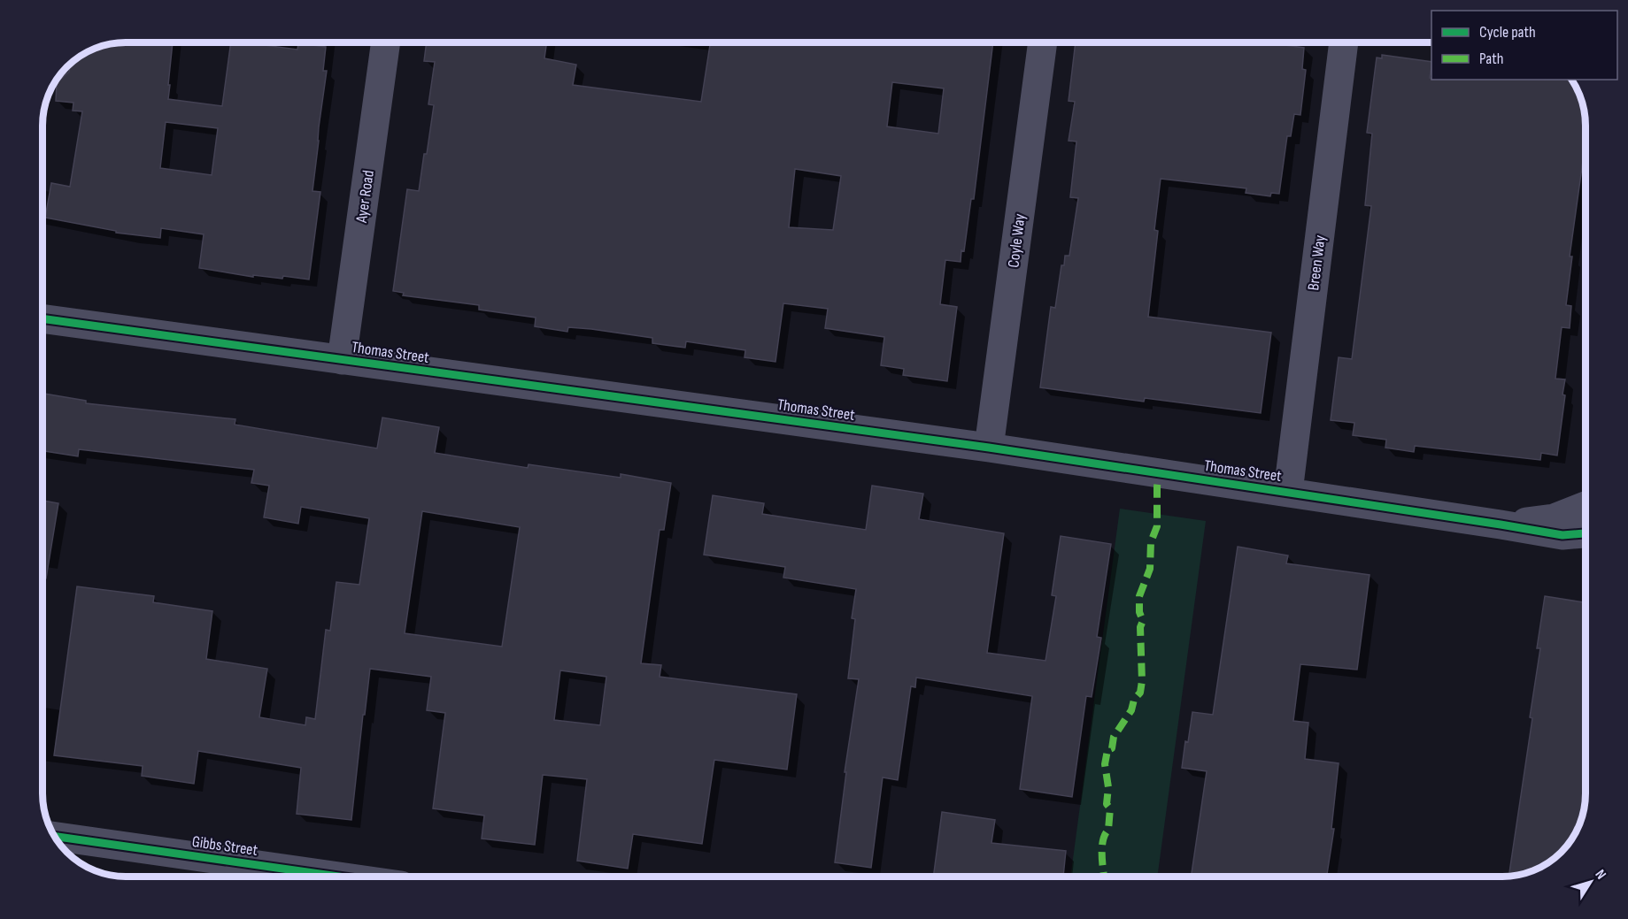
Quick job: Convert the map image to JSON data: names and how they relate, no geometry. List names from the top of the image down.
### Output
{
  "streets": {
    "street": [
      "Ayer Road",
      "Coyle Way",
      "Breen Way",
      "Thomas Street",
      "Gibbs Street"
    ]
  },
  "crossings": [
    ["Ayer Road", "Thomas Street"],
    ["Coyle Way", "Thomas Street"],
    ["Breen Way", "Thomas Street"]
  ],
  "legend": ["Cycle path", "Path"],
  "north": "top right"
}
